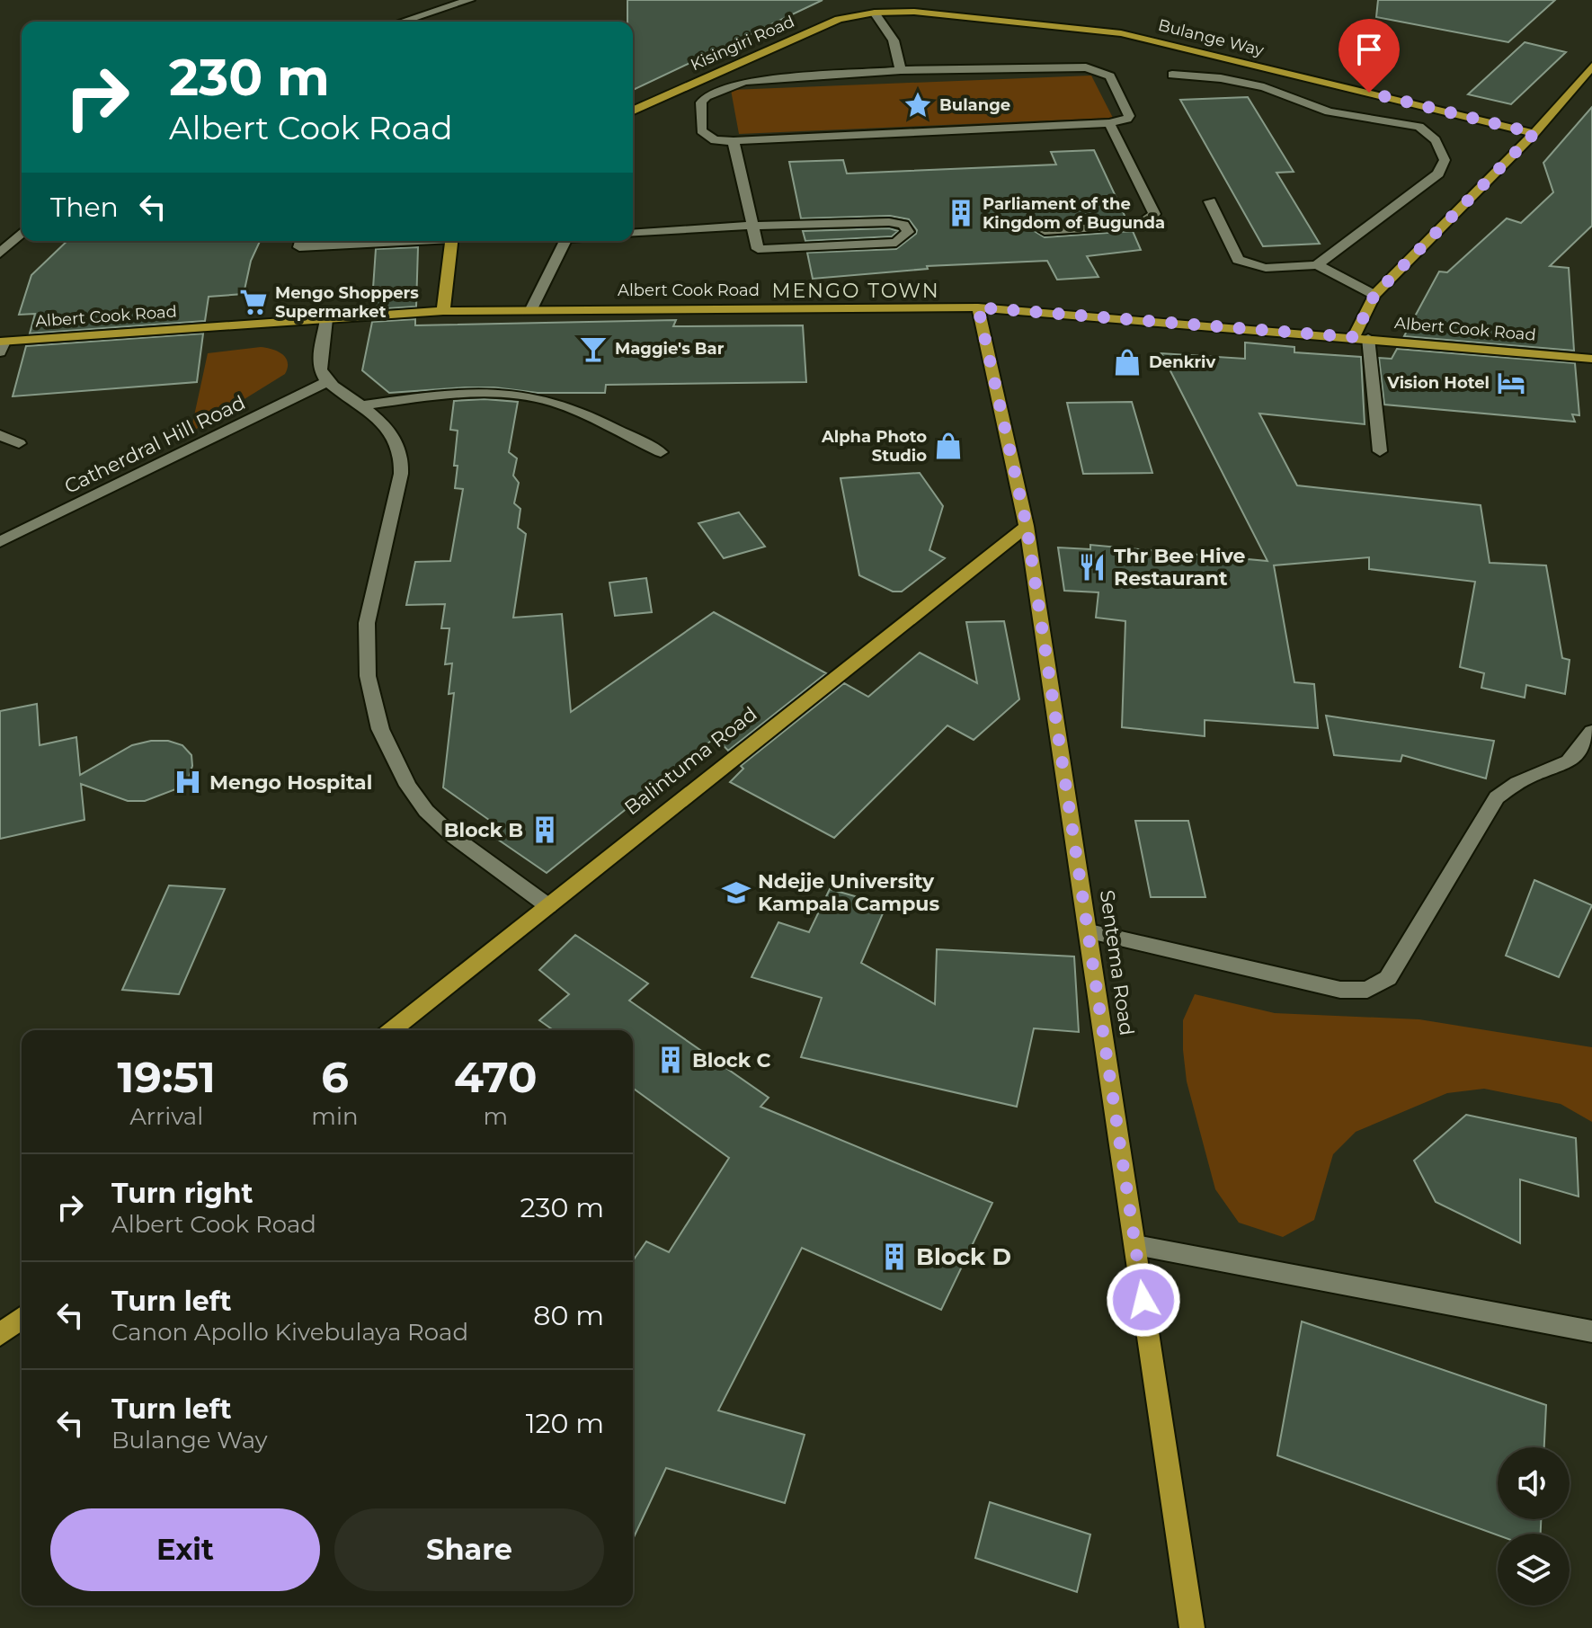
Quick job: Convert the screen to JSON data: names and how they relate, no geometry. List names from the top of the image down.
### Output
{
  "streets": {
    "main road": [
      "Bulange Way",
      "Kisingiri Road",
      "Albert Cook Road",
      "Balintuma Road",
      "Sentema Road"
    ],
    "street": ["Catherdral Hill Road"]
  },
  "crossings": [
    ["Bulange Way", "Kisingiri Road"],
    ["Albert Cook Road", "Sentema Road"],
    ["Balintuma Road", "Sentema Road"]
  ],
  "districts": ["MENGO TOWN"],
  "places": {
    "place": ["Bulange"],
    "building": [
      "Parliament of the Kingdom of Bugunda",
      "Block B",
      "Block C",
      "Block D"
    ],
    "supermarket": ["Mengo Shoppers Supermarket"],
    "bar": ["Maggie's Bar"],
    "shop": ["Denkriv", "Alpha Photo Studio"],
    "hotel": ["Vision Hotel"],
    "restaurant": ["Thr Bee Hive Restaurant"],
    "hospital": ["Mengo Hospital"],
    "school or university": ["Ndejje University Kampala Campus"]
  },
  "page": {
    "turn": ["230 m", "Albert Cook Road"],
    "then": "Then",
    "eta": [
      "19:51",
      "Arrival",
      "6",
      "min",
      "470",
      "m"
    ],
    "list": [
      {
        "name": "Turn right",
        "note": "Albert Cook Road",
        "value": "230 m"
      },
      {
        "name": "Turn left",
        "note": "Canon Apollo Kivebulaya Road",
        "value": "80 m"
      },
      {
        "name": "Turn left",
        "note": "Bulange Way",
        "value": "120 m"
      }
    ],
    "buttons": ["Exit", "Share"]
  }
}
